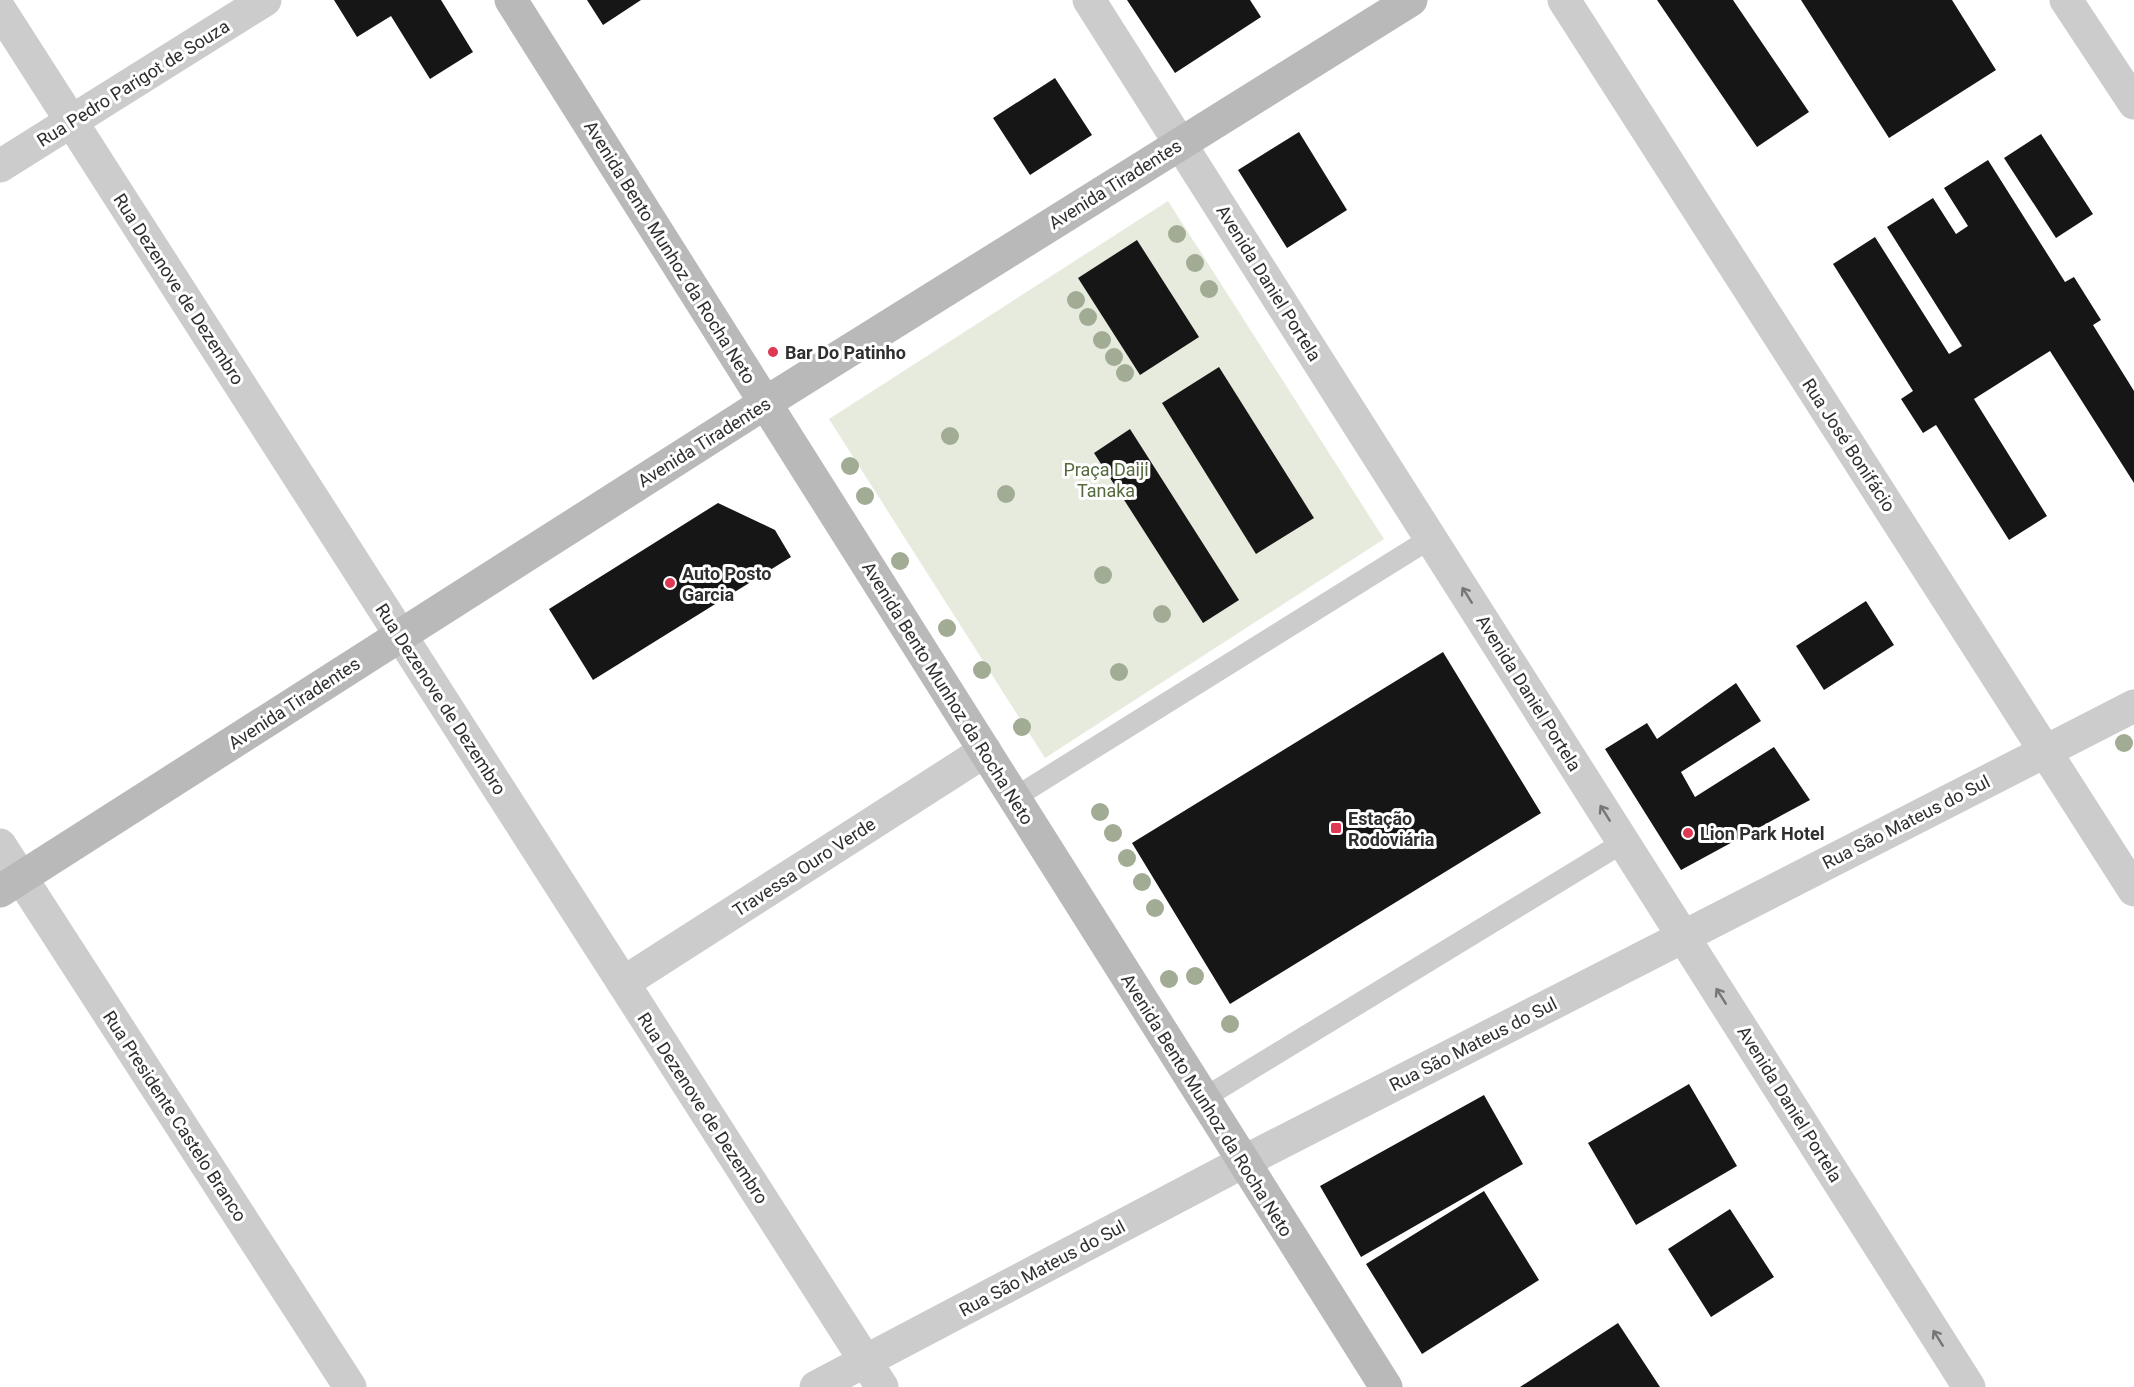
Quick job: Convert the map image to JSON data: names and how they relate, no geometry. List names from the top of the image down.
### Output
{
  "streets": {
    "main road": ["Avenida Tiradentes", "Avenida Bento Munhoz da Rocha Neto"],
    "street": [
      "Rua Pedro Parigot de Souza",
      "Avenida Daniel Portela",
      "Rua Dezenove de Dezembro",
      "Rua José Bonifácio",
      "Rua São Mateus do Sul",
      "Travessa Ouro Verde",
      "Rua Presidente Castelo Branco"
    ]
  },
  "crossings": [
    ["Rua Pedro Parigot de Souza", "Rua Dezenove de Dezembro"],
    ["Avenida Tiradentes", "Avenida Bento Munhoz da Rocha Neto"],
    ["Avenida Tiradentes", "Avenida Daniel Portela"],
    ["Avenida Tiradentes", "Rua Dezenove de Dezembro"],
    ["Avenida Tiradentes", "Rua Presidente Castelo Branco"],
    ["Avenida Bento Munhoz da Rocha Neto", "Rua São Mateus do Sul"],
    ["Avenida Bento Munhoz da Rocha Neto", "Travessa Ouro Verde"],
    ["Avenida Daniel Portela", "Rua São Mateus do Sul"],
    ["Rua Dezenove de Dezembro", "Rua São Mateus do Sul"],
    ["Rua Dezenove de Dezembro", "Travessa Ouro Verde"],
    ["Rua José Bonifácio", "Rua São Mateus do Sul"]
  ],
  "one_way": ["Avenida Daniel Portela"],
  "parks": ["Praça Daiji Tanaka"],
  "places": {
    "other": ["Bar Do Patinho", "Auto Posto Garcia", "Lion Park Hotel"],
    "transit": ["Estação Rodoviária"]
  }
}
